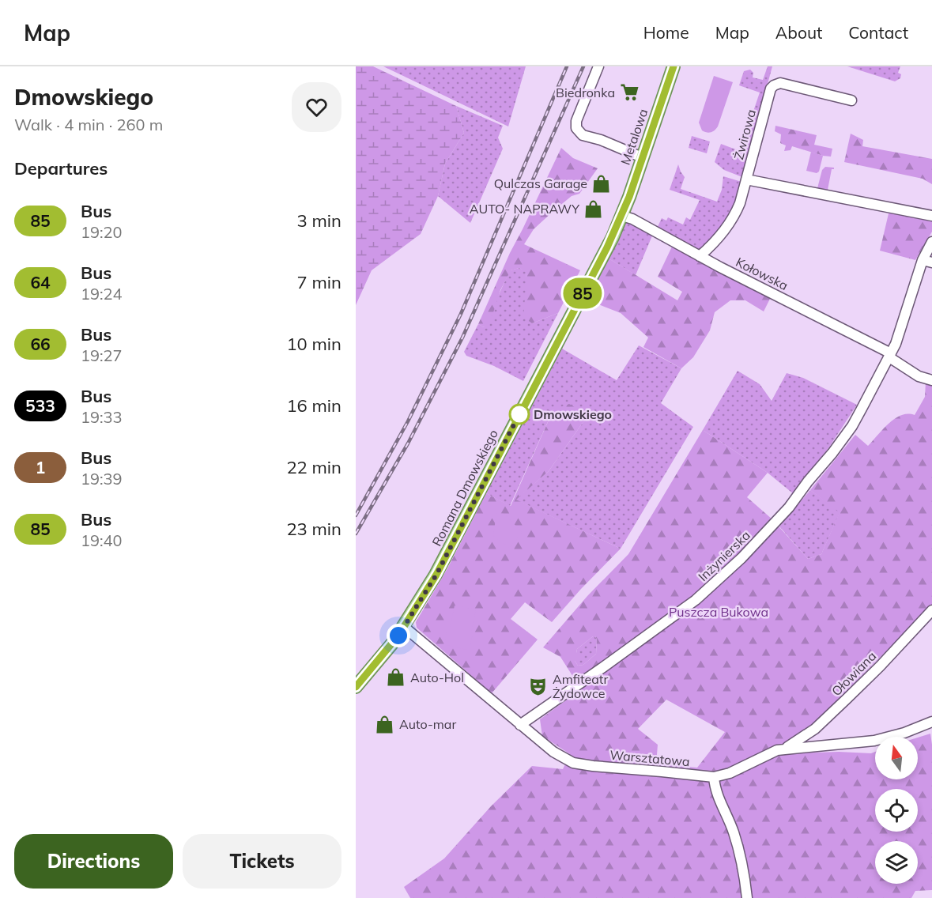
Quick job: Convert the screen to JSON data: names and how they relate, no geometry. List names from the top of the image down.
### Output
{
  "streets": {
    "main road": ["Metalowa", "Romana Dmowskiego"],
    "street": [
      "Żwirowa",
      "Kołowska",
      "Inżynierska",
      "Ołowiana",
      "Warsztatowa"
    ]
  },
  "crossings": [
    ["Żwirowa", "Kołowska"],
    ["Metalowa", "Kołowska"],
    ["Metalowa", "Romana Dmowskiego"],
    ["Kołowska", "Romana Dmowskiego"],
    ["Kołowska", "Inżynierska"],
    ["Romana Dmowskiego", "Warsztatowa"],
    ["Inżynierska", "Warsztatowa"],
    ["Ołowiana", "Warsztatowa"]
  ],
  "parks": ["Puszcza Bukowa"],
  "places": {
    "supermarket": ["Biedronka"],
    "shop": [
      "Qulczas Garage",
      "AUTO- NAPRAWY",
      "Auto-Hol",
      "Auto-mar"
    ],
    "other": ["Dmowskiego"],
    "theatre": ["Amfiteatr Żydowce"]
  },
  "lines": ["bus line 85"],
  "north": "top",
  "page": {
    "header": "Map",
    "nav": [
      "Home",
      "Map",
      "About",
      "Contact"
    ],
    "heading": [
      ["Dmowskiego", "Walk · 4 min · 260 m"],
      "Departures"
    ],
    "on_map": "85",
    "list": [
      {
        "mark": "85",
        "name": "Bus",
        "note": "19:20",
        "value": "3 min"
      },
      {
        "mark": "64",
        "name": "Bus",
        "note": "19:24",
        "value": "7 min"
      },
      {
        "mark": "66",
        "name": "Bus",
        "note": "19:27",
        "value": "10 min"
      },
      {
        "mark": "533",
        "name": "Bus",
        "note": "19:33",
        "value": "16 min"
      },
      {
        "mark": "1",
        "name": "Bus",
        "note": "19:39",
        "value": "22 min"
      },
      {
        "mark": "85",
        "name": "Bus",
        "note": "19:40",
        "value": "23 min"
      }
    ],
    "buttons": ["Directions", "Tickets"]
  }
}
